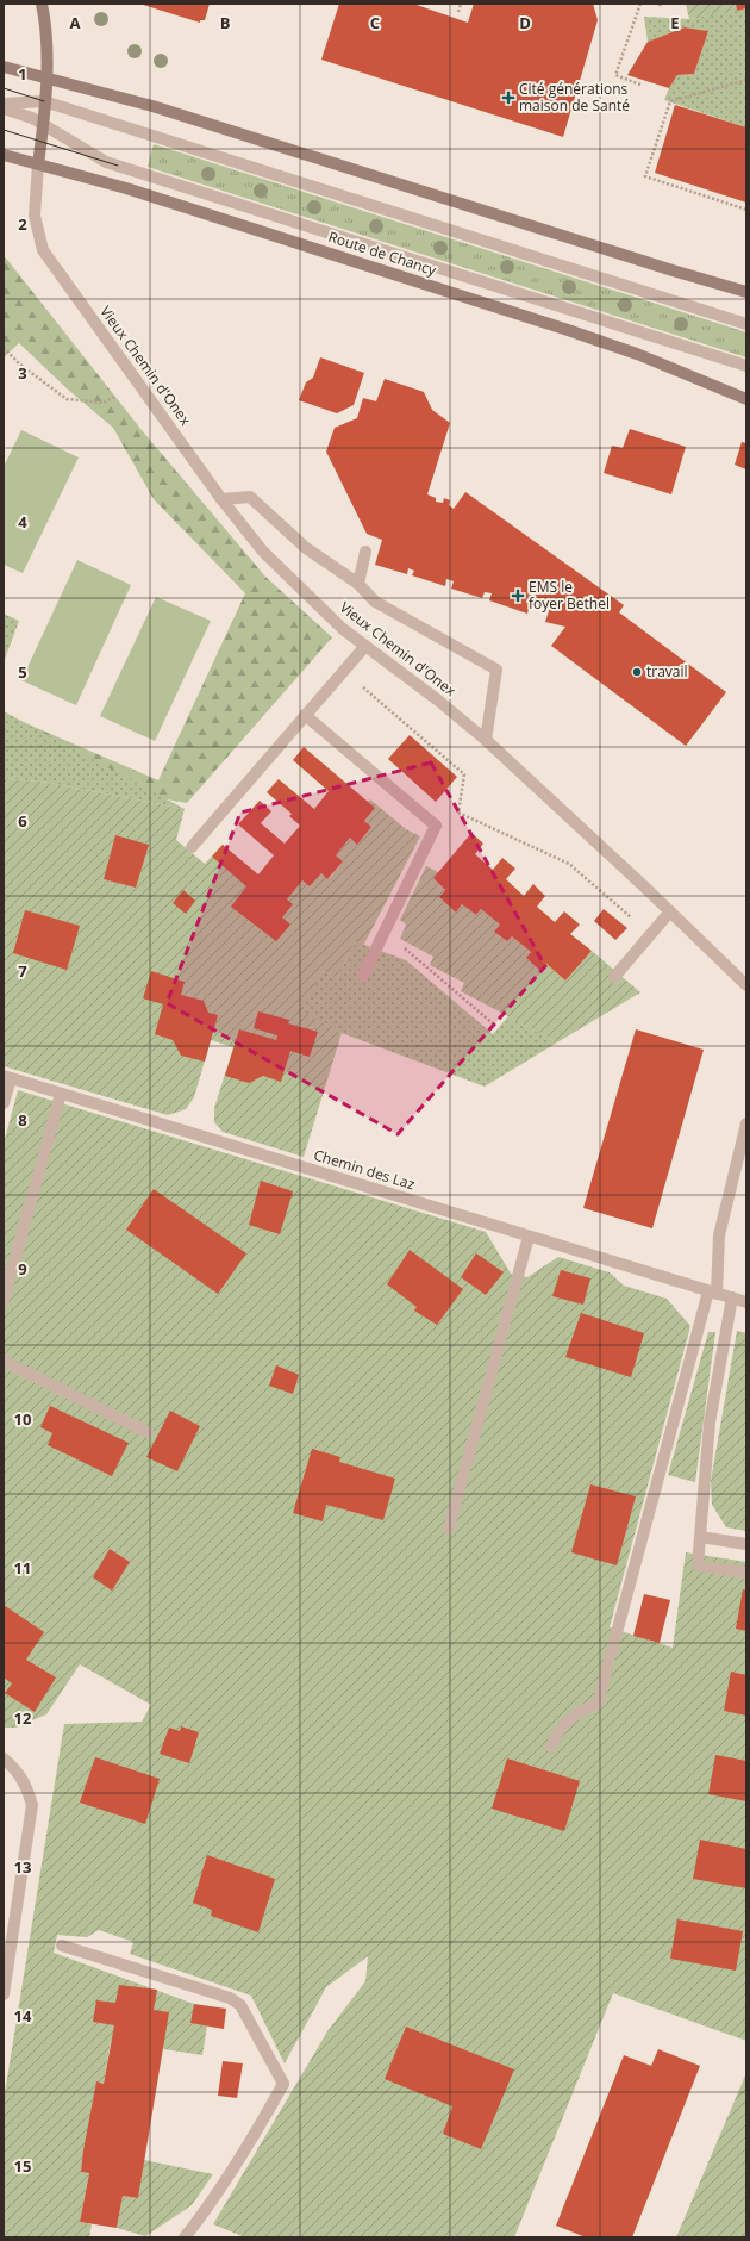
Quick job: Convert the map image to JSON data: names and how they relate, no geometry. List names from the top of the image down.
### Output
{
  "streets": {
    "main road": ["Route de Chancy"],
    "street": ["Vieux Chemin d'Onex", "Chemin des Laz"]
  },
  "crossings": [
    ["Route de Chancy", "Vieux Chemin d'Onex"]
  ],
  "places": {
    "health": ["Cité générations maison de Santé", "EMS le foyer Bethel"],
    "other": ["travail"]
  },
  "grid": {
    "columns": [
      "A",
      "B",
      "C",
      "D",
      "E"
    ],
    "rows": [
      "1",
      "2",
      "3",
      "4",
      "5",
      "6",
      "7",
      "8",
      "9",
      "10",
      "11",
      "12",
      "13",
      "14",
      "15"
    ]
  }
}
